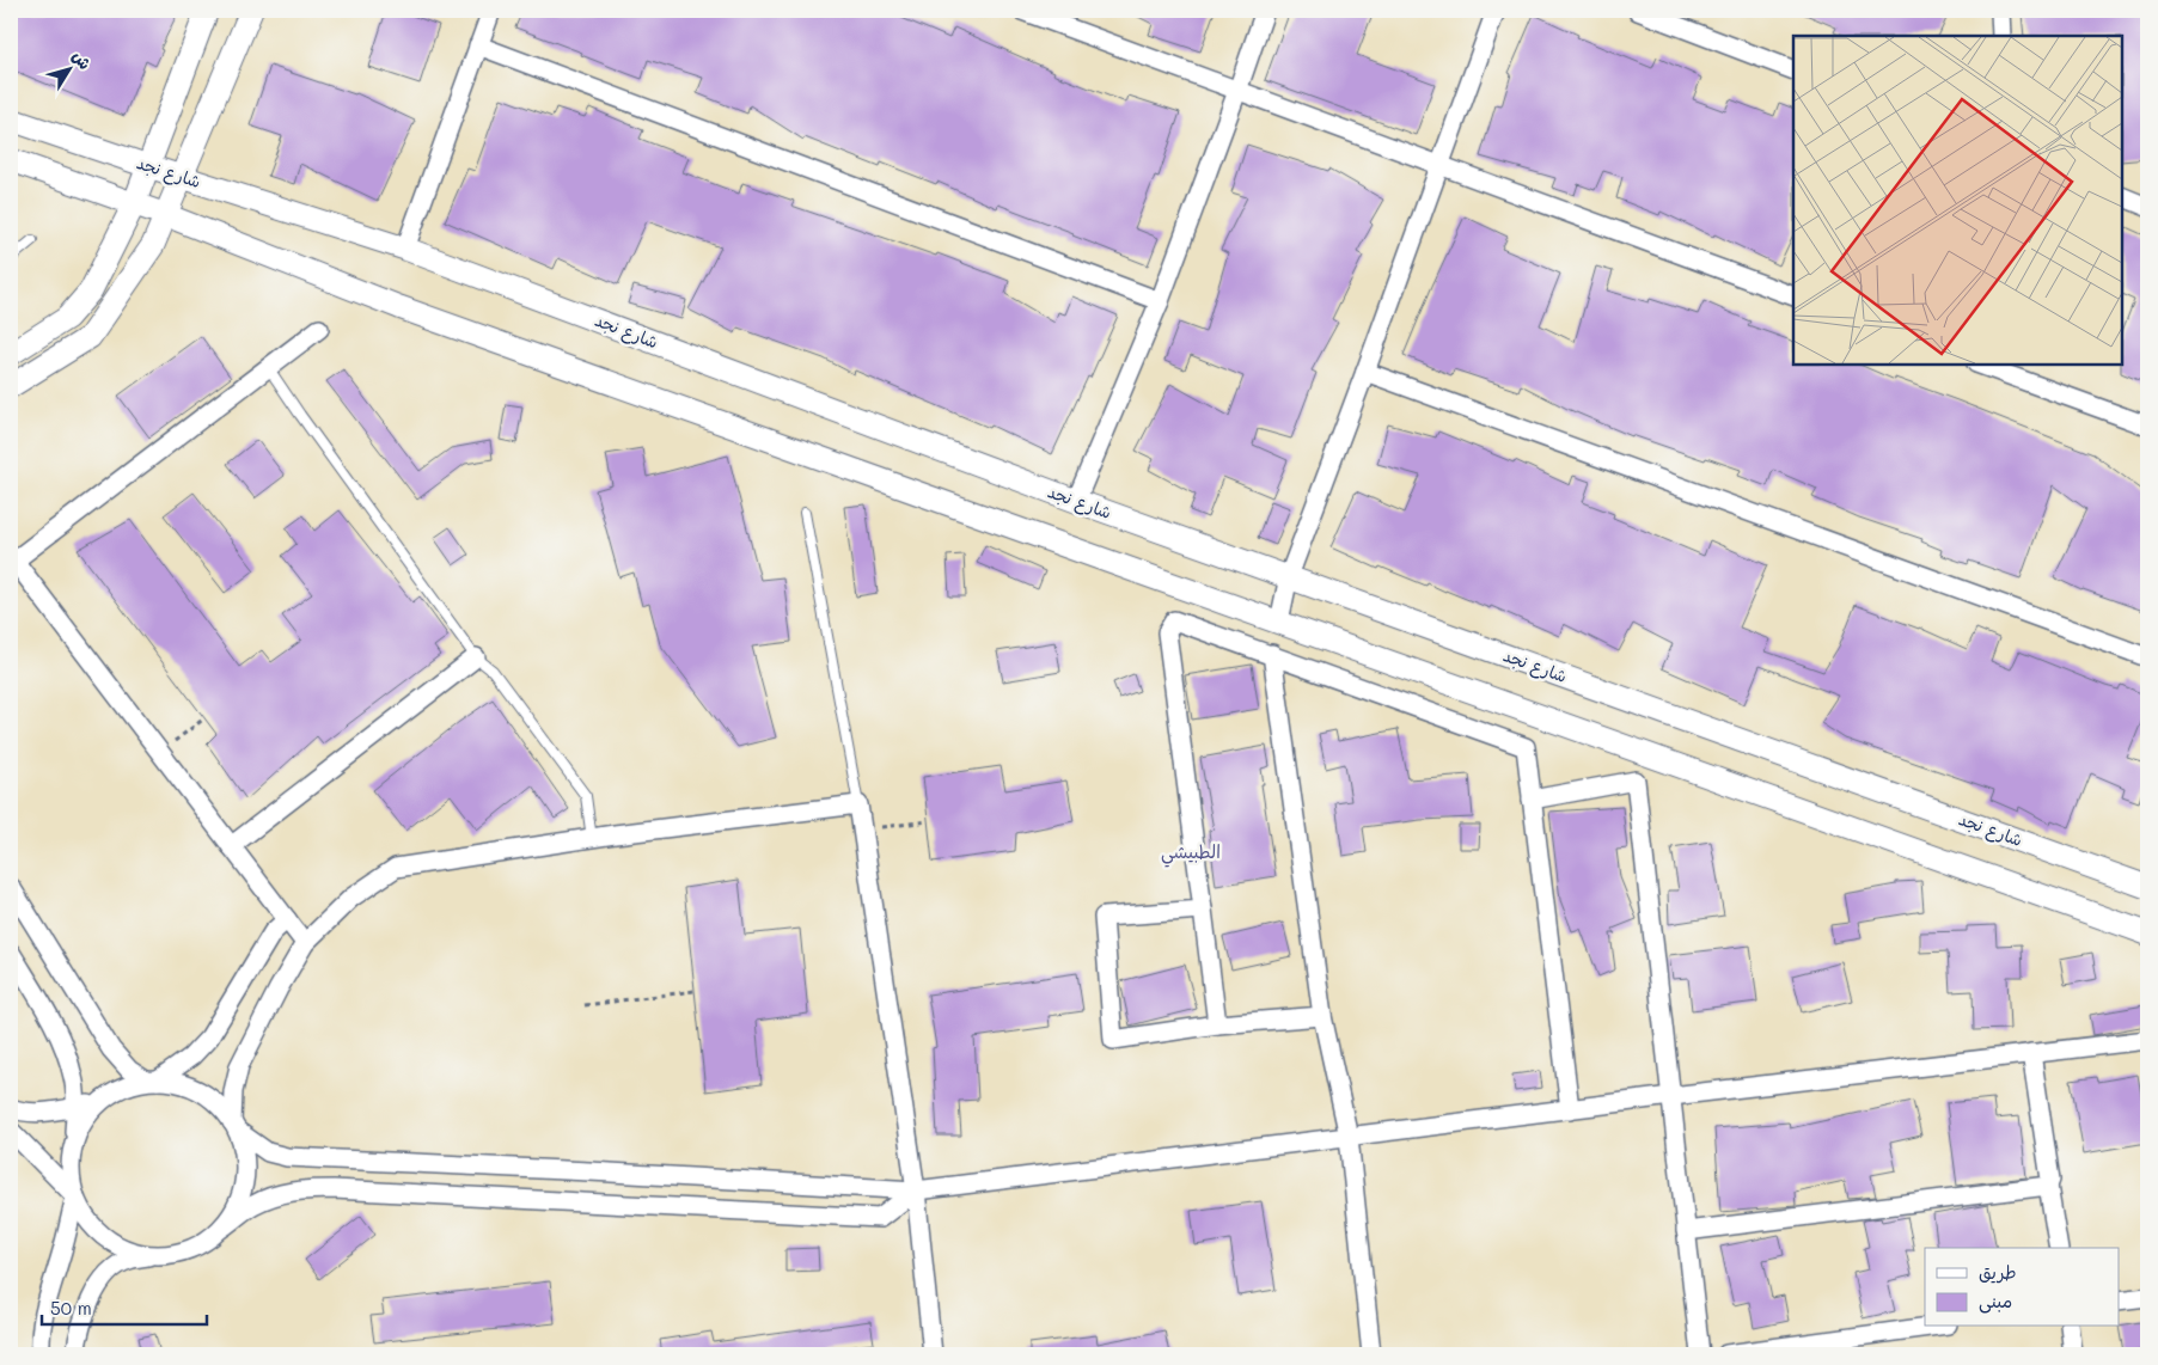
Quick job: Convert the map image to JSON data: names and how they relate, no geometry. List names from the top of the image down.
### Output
{
  "streets": {
    "street": ["شارع نجد"]
  },
  "districts": ["الطبيشي"],
  "legend": ["طريق", "مبنى"],
  "scale_bar": "50 m",
  "north": "top right"
}
